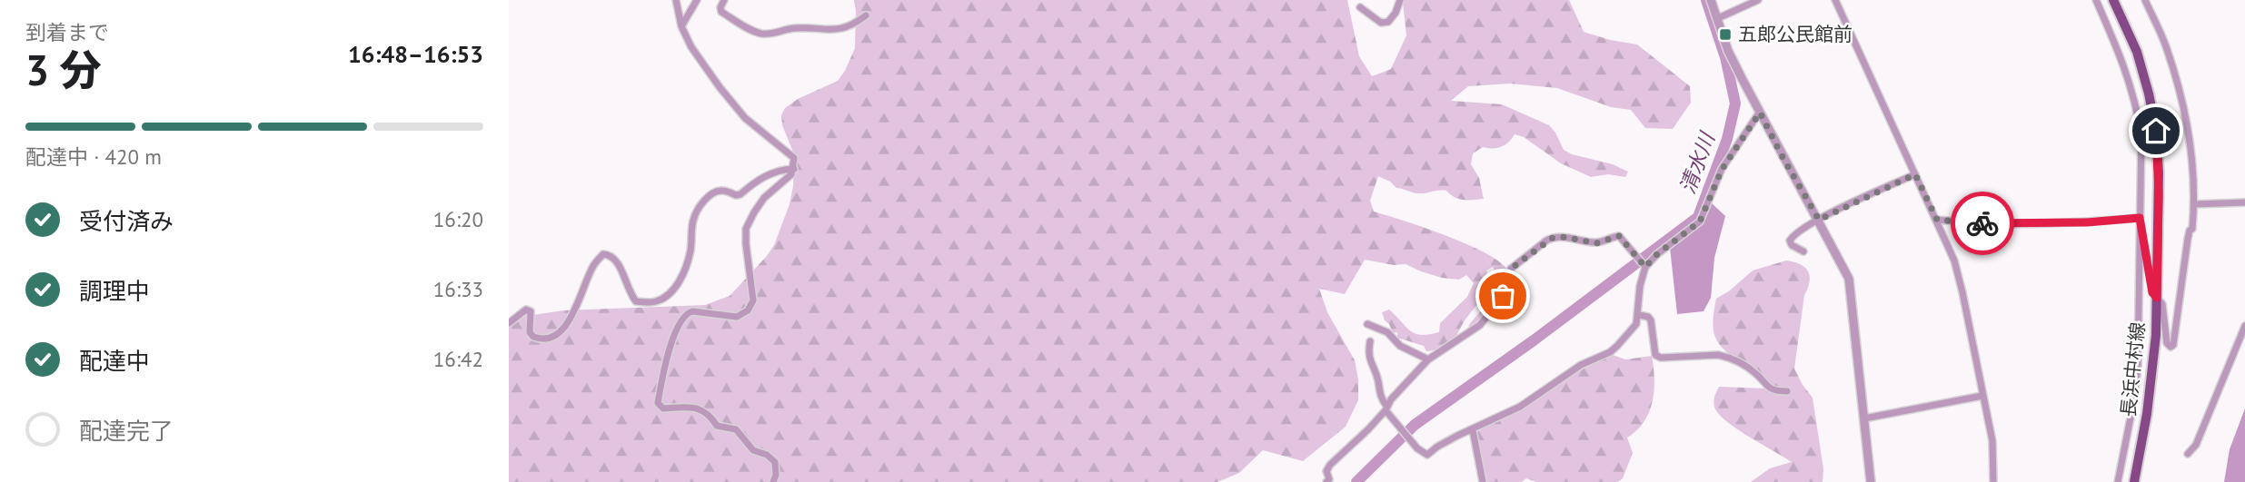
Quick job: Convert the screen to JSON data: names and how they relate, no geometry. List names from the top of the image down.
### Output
{
  "streets": {
    "main road": ["長浜中村線"]
  },
  "water": ["清水川"],
  "places": {
    "transit": ["五郎公民館前"]
  },
  "page": {
    "heading": ["3 分", "到着まで", "16:48–16:53"],
    "bar": "配達中 · 420 m",
    "list": [
      ["受付済み", "16:20"],
      ["調理中", "16:33"],
      ["配達中", "16:42"],
      "配達完了"
    ]
  }
}
